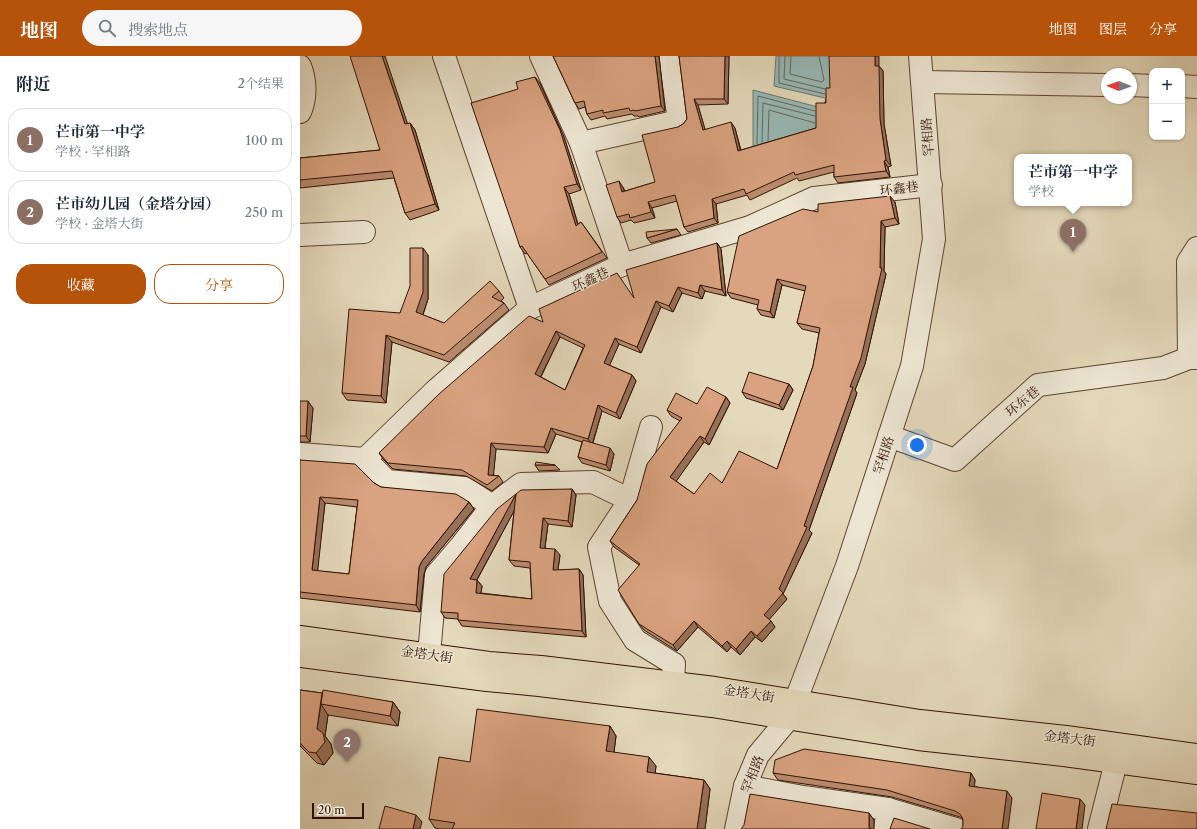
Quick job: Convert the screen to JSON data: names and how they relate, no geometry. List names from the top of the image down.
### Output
{
  "streets": {
    "main road": ["金塔大街"],
    "street": ["罕相路", "环鑫巷", "环东巷"]
  },
  "crossings": [
    ["罕相路", "环鑫巷"],
    ["罕相路", "环东巷"],
    ["罕相路", "金塔大街"]
  ],
  "scale_bar": "20 m",
  "north": "left",
  "page": {
    "header": "地图",
    "search": "搜索地点",
    "nav": ["地图", "图层", "分享"],
    "heading": ["附近", "2个结果"],
    "map_buttons": ["+", "−"],
    "list": [
      {
        "mark": "1",
        "name": "芒市第一中学",
        "note": "学校 · 罕相路",
        "value": "100 m"
      },
      {
        "mark": "2",
        "name": "芒市幼儿园（金塔分园）",
        "note": "学校 · 金塔大街",
        "value": "250 m"
      }
    ],
    "popup": ["芒市第一中学", "学校"],
    "pins": ["1", "2"],
    "buttons": ["收藏", "分享"],
    "scale": "20 m"
  }
}
